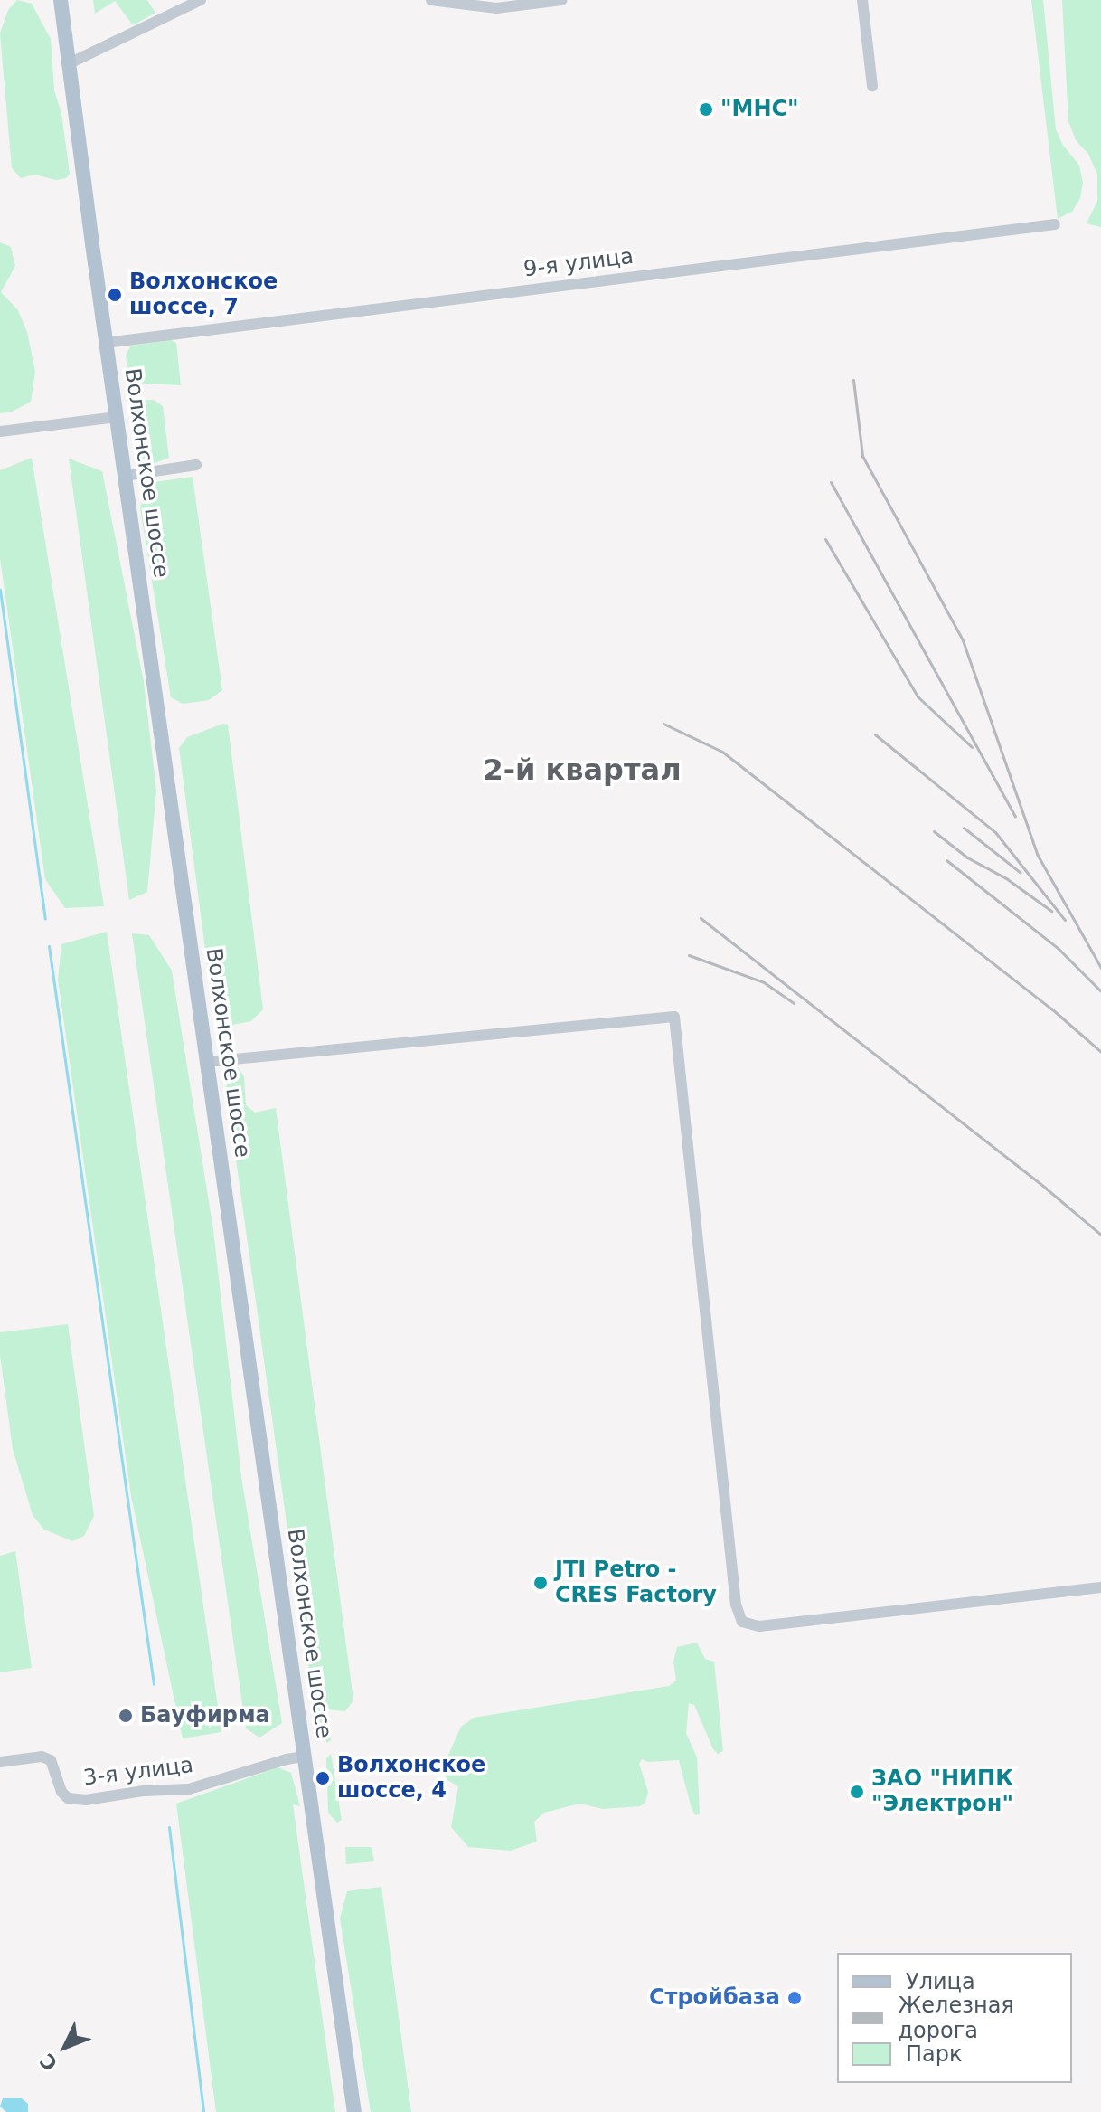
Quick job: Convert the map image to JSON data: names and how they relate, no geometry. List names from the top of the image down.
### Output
{
  "streets": {
    "main road": ["Волхонское шоссе"],
    "street": ["9-я улица", "3-я улица"]
  },
  "crossings": [
    ["9-я улица", "Волхонское шоссе"],
    ["Волхонское шоссе", "3-я улица"]
  ],
  "districts": ["2-й квартал"],
  "places": [
    "\"МНС\"",
    "Волхонское шоссе, 7",
    "JTI Petro - CRES Factory",
    "Бауфирма",
    "Волхонское шоссе, 4",
    "ЗАО \"НИПК \"Электрон\"",
    "Стройбаза"
  ],
  "legend": ["Улица", "Железная дорога", "Парк"],
  "north": "bottom left"
}
